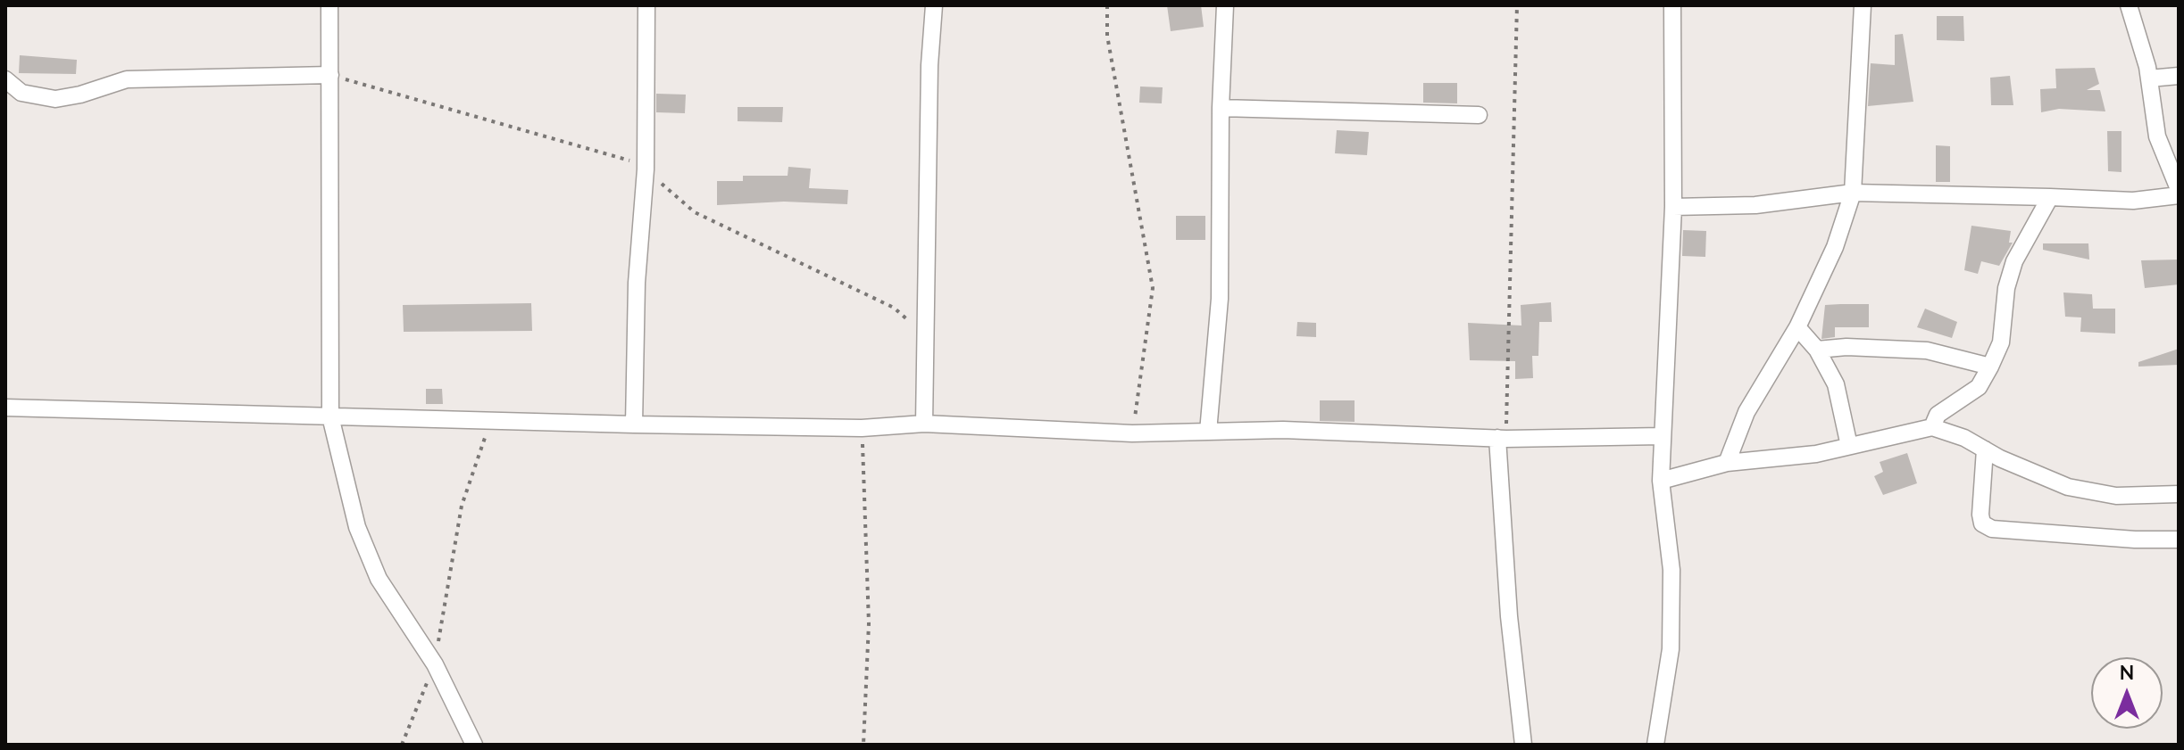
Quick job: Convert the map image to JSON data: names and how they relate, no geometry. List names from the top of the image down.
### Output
{
  "north": "top"
}
